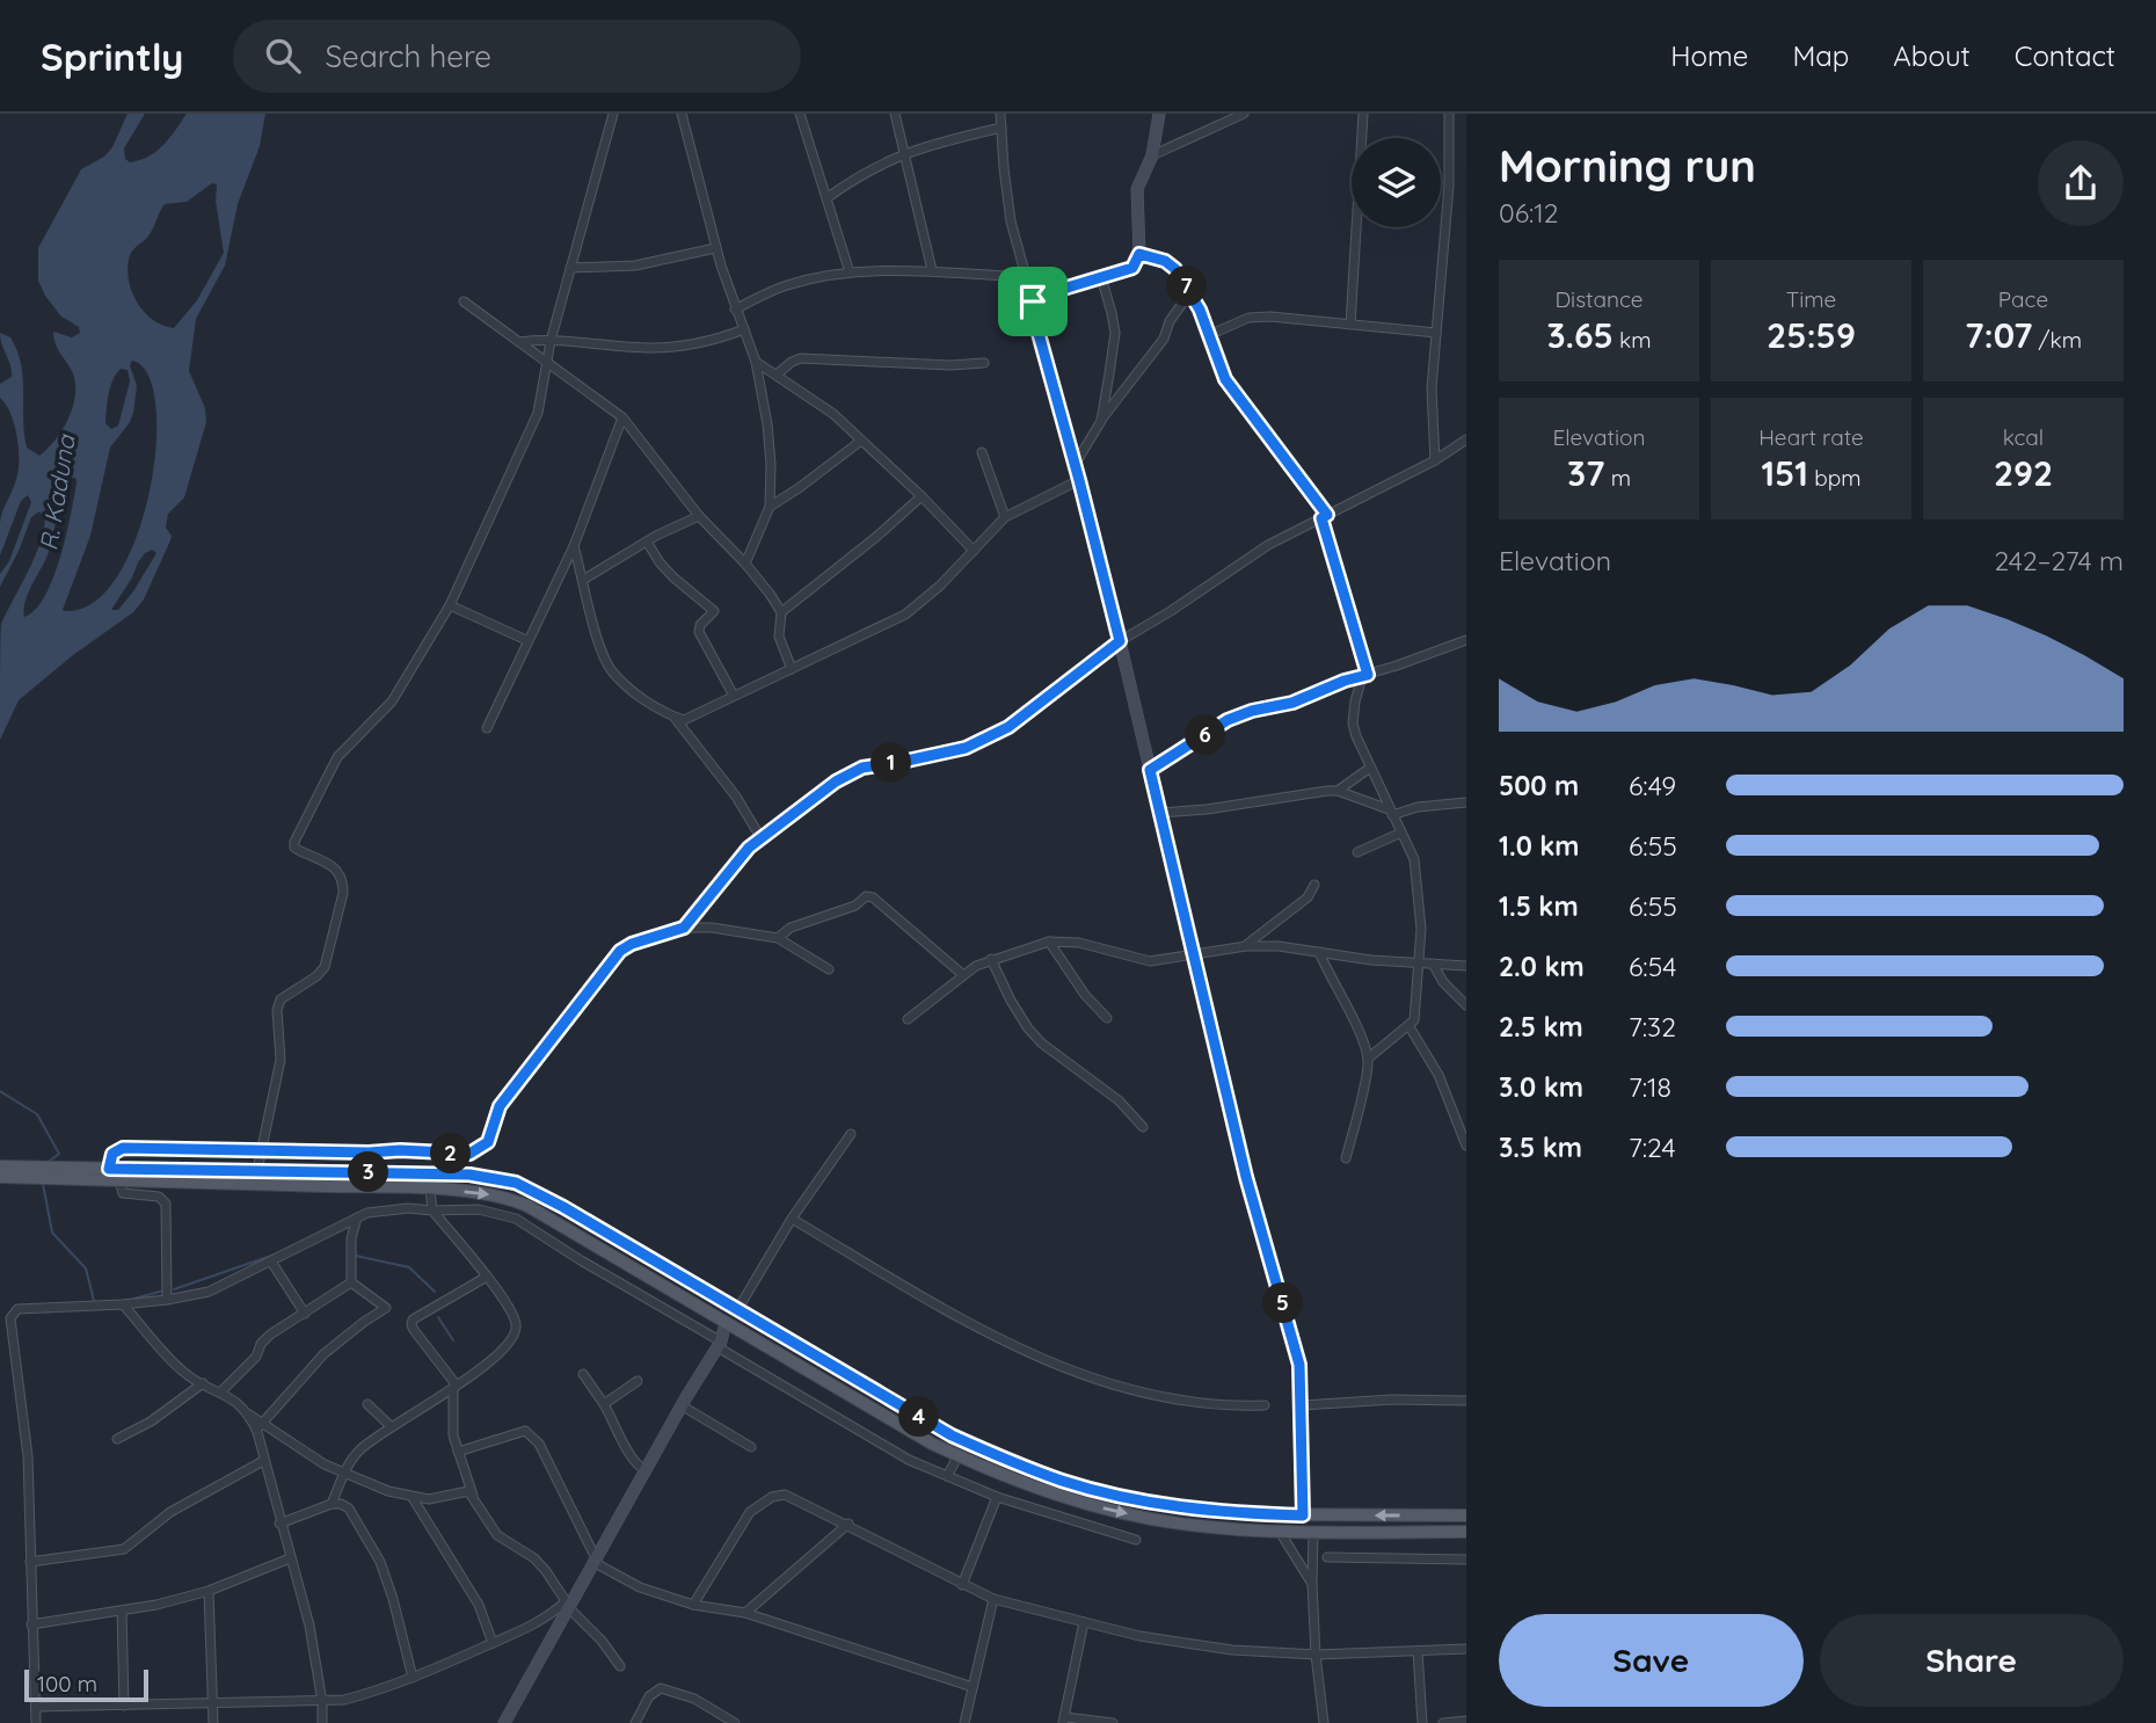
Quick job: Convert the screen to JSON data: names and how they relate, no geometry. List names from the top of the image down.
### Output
{
  "water": ["R. Kaduna"],
  "scale_bar": "100 m",
  "page": {
    "header": "Sprintly",
    "search": "Search here",
    "nav": [
      "Home",
      "Map",
      "About",
      "Contact"
    ],
    "heading": ["Morning run", "06:12"],
    "stats": [
      ["Distance", "3.65 km"],
      ["Time", "25:59"],
      ["Pace", "7:07 /km"],
      ["Elevation", "37 m"],
      ["Heart rate", "151 bpm"],
      ["kcal", "292"]
    ],
    "pins": [
      "7",
      "6",
      "1",
      "2",
      "3",
      "5",
      "4"
    ],
    "chart": ["Elevation", "242–274 m"],
    "list": [
      {
        "name": "500 m",
        "note": "6:49"
      },
      {
        "name": "1.0 km",
        "note": "6:55"
      },
      {
        "name": "1.5 km",
        "note": "6:55"
      },
      {
        "name": "2.0 km",
        "note": "6:54"
      },
      {
        "name": "2.5 km",
        "note": "7:32"
      },
      {
        "name": "3.0 km",
        "note": "7:18"
      },
      {
        "name": "3.5 km",
        "note": "7:24"
      }
    ],
    "buttons": ["Save", "Share"],
    "scale": "100 m"
  }
}
